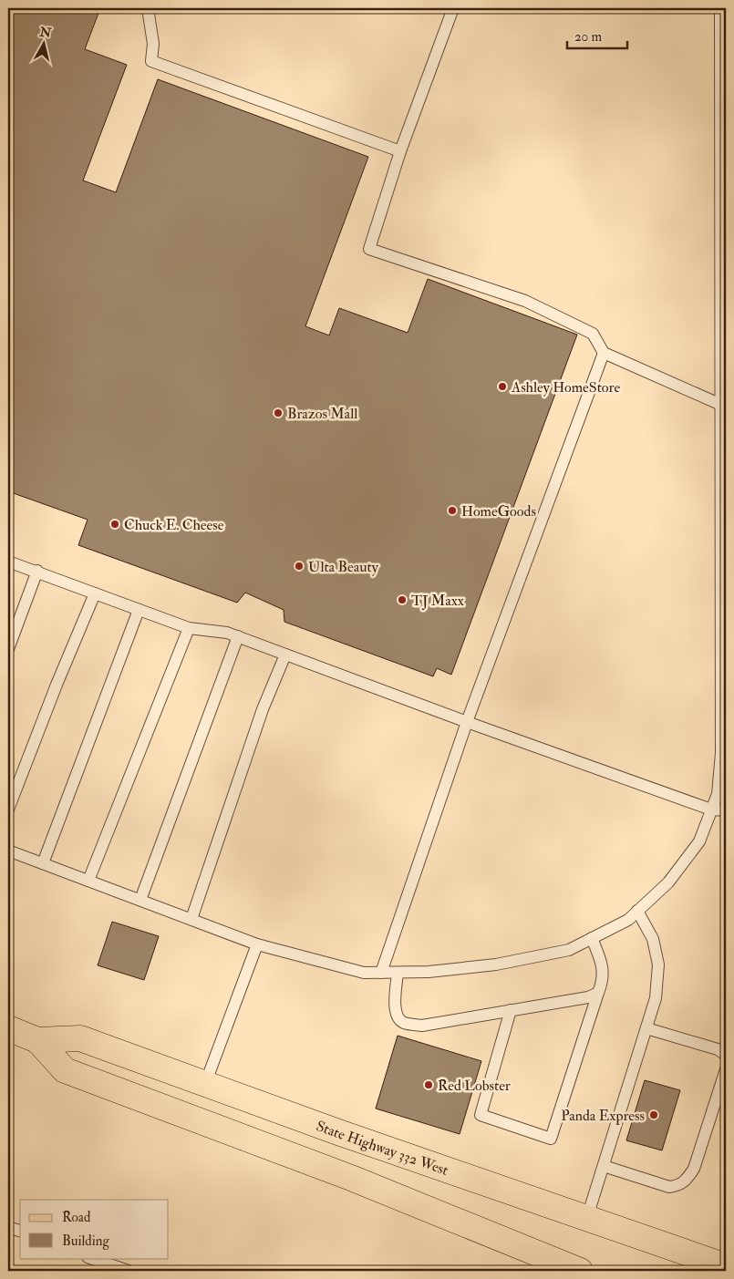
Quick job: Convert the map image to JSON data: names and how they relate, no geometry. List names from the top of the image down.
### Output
{
  "streets": {
    "main road": ["State Highway 332 West"]
  },
  "places": [
    "Ashley HomeStore",
    "Brazos Mall",
    "HomeGoods",
    "Chuck E. Cheese",
    "Ulta Beauty",
    "TJ Maxx",
    "Red Lobster",
    "Panda Express"
  ],
  "legend": ["Road", "Building"],
  "scale_bar": "20 m",
  "north": "top"
}
